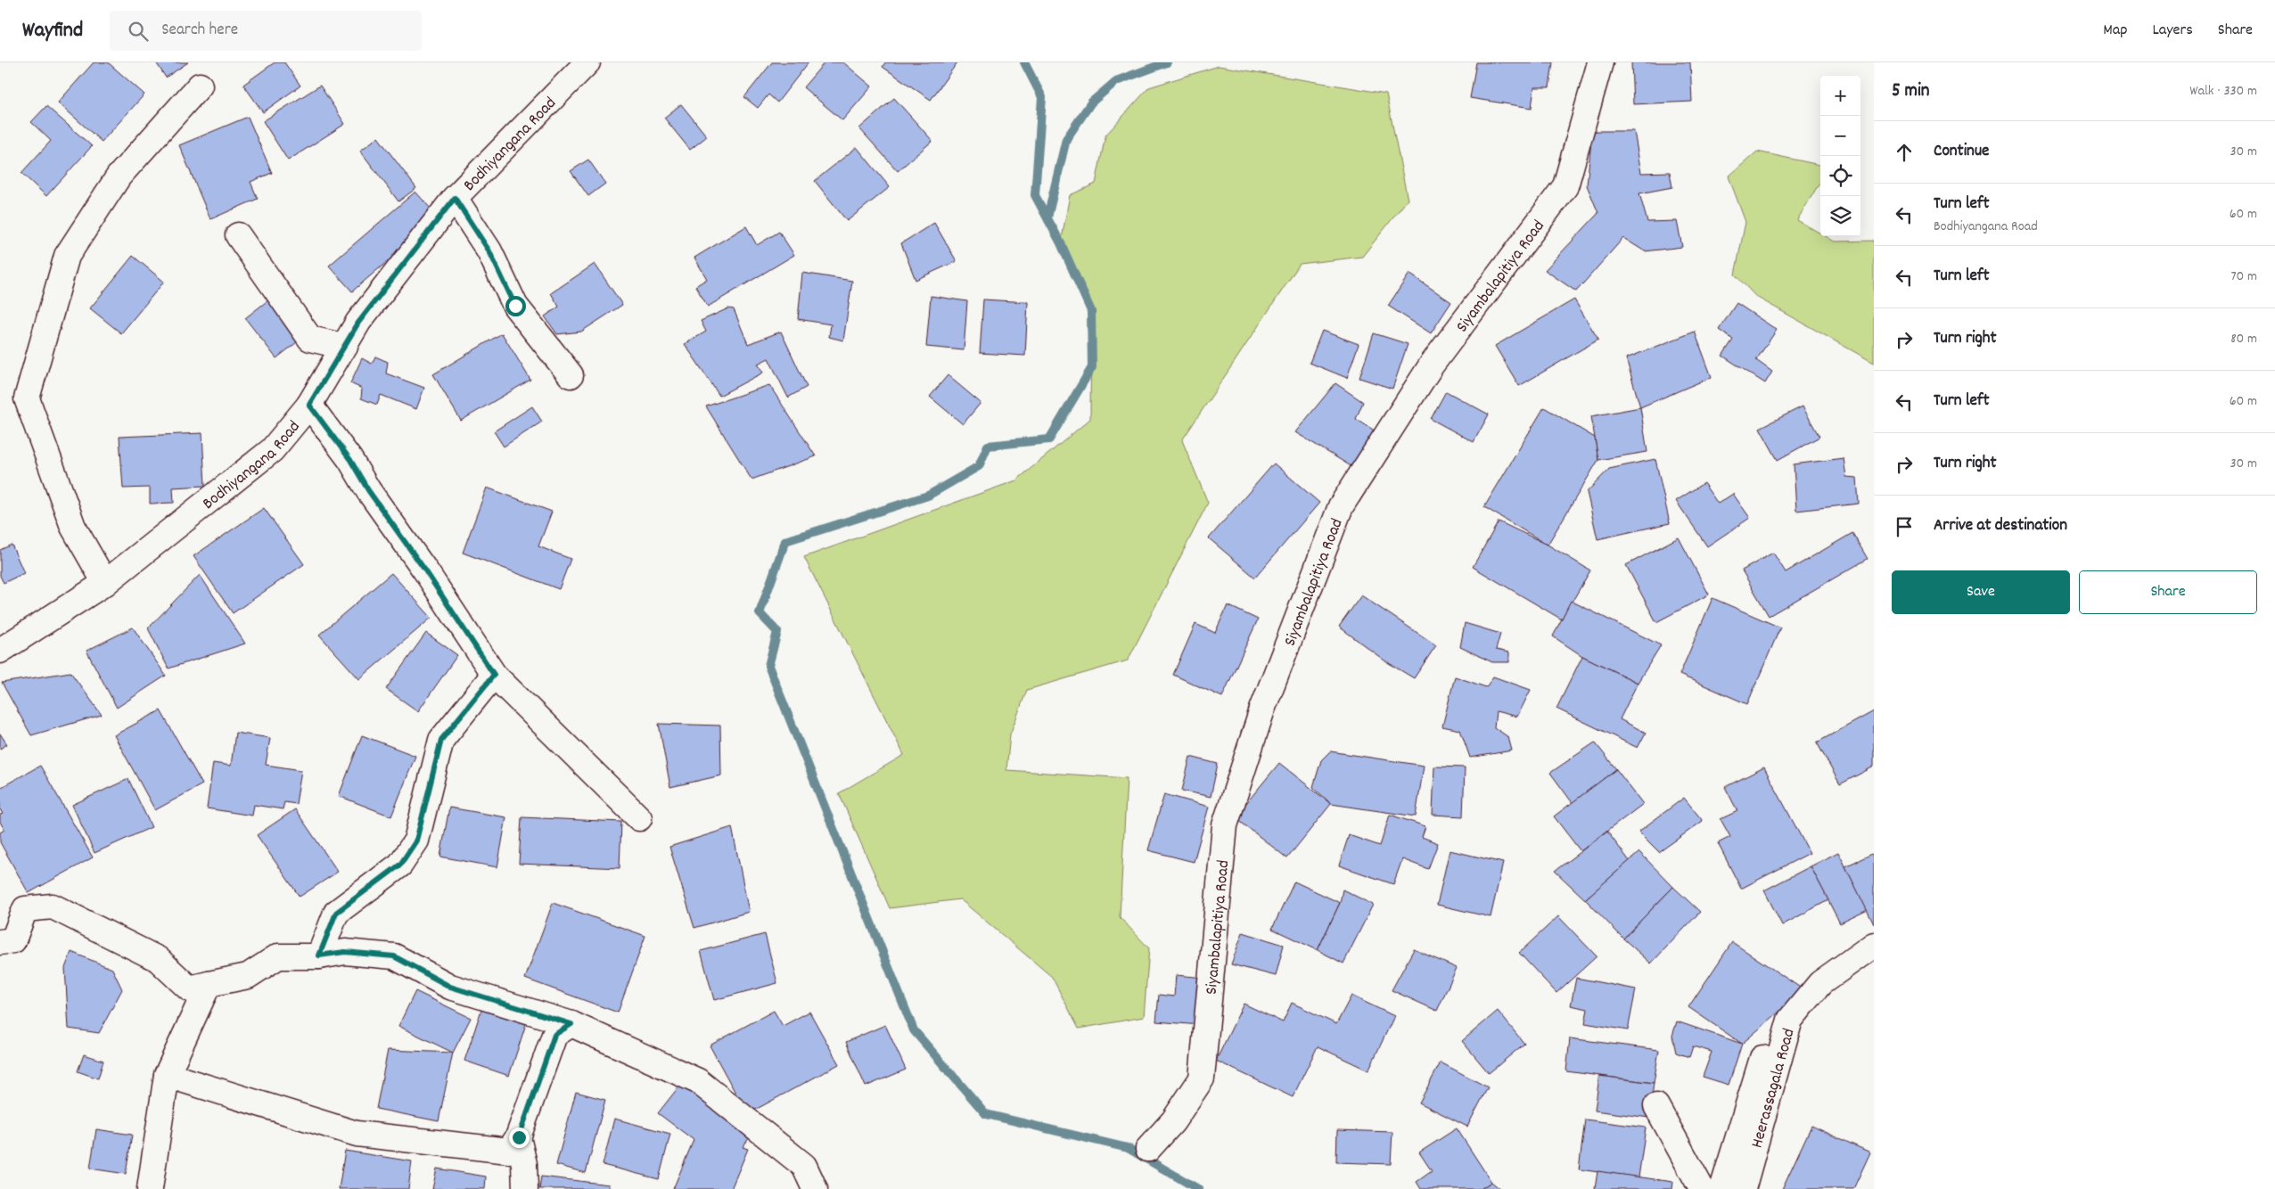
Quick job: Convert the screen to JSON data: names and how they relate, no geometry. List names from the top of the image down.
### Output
{
  "streets": {
    "street": ["Bodhiyangana Road", "Siyambalapitiya Road", "Heerassagala Road"]
  },
  "page": {
    "header": "Wayfind",
    "search": "Search here",
    "nav": ["Map", "Layers", "Share"],
    "heading": ["5 min", "Walk · 330 m"],
    "map_buttons": ["+", "−"],
    "list": [
      ["Continue", "30 m"],
      ["Turn left", "Bodhiyangana Road", "60 m"],
      ["Turn left", "70 m"],
      ["Turn right", "80 m"],
      ["Turn left", "60 m"],
      ["Turn right", "30 m"],
      "Arrive at destination"
    ],
    "buttons": ["Save", "Share"]
  }
}
